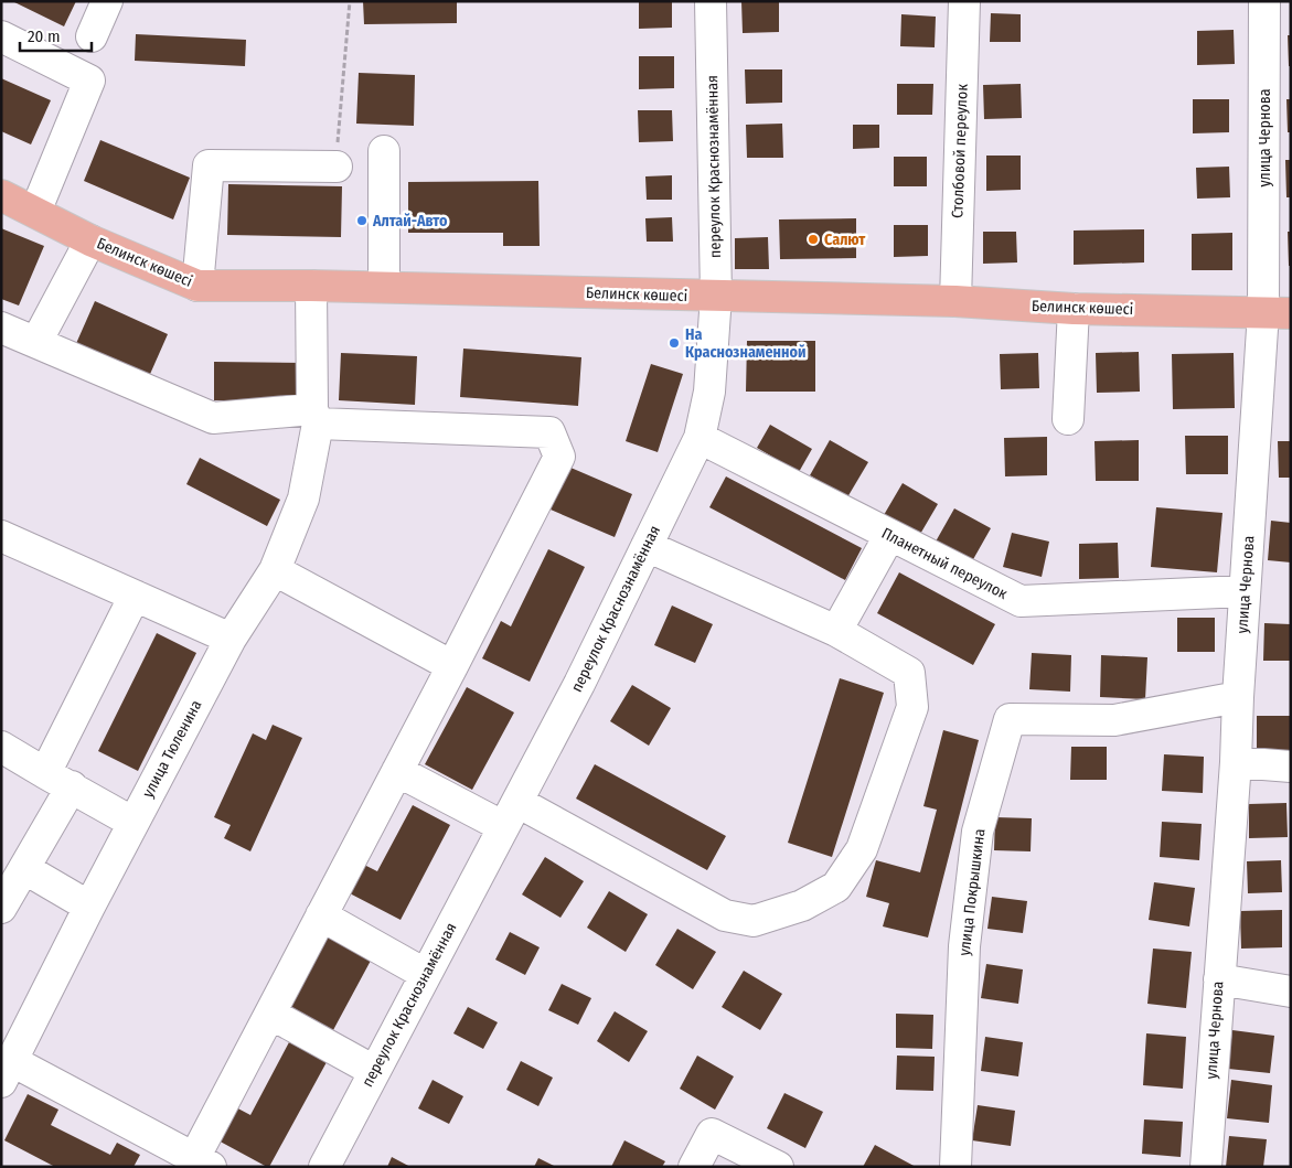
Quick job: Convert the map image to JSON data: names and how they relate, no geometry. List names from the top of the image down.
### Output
{
  "streets": {
    "main road": ["Белинск көшесі"],
    "street": [
      "улица Чернова",
      "Столбовой переулок",
      "переулок Краснознамённая",
      "Планетный переулок",
      "улица Тюленина",
      "улица Покрышкина"
    ]
  },
  "crossings": [
    ["улица Чернова", "Белинск көшесі"],
    ["улица Чернова", "Планетный переулок"],
    ["улица Чернова", "улица Покрышкина"],
    ["Столбовой переулок", "Белинск көшесі"],
    ["переулок Краснознамённая", "Белинск көшесі"],
    ["переулок Краснознамённая", "Планетный переулок"],
    ["Белинск көшесі", "улица Тюленина"]
  ],
  "places": ["Алтай-Авто", "Салют", "На Краснознаменной"],
  "scale_bar": "20 m"
}
